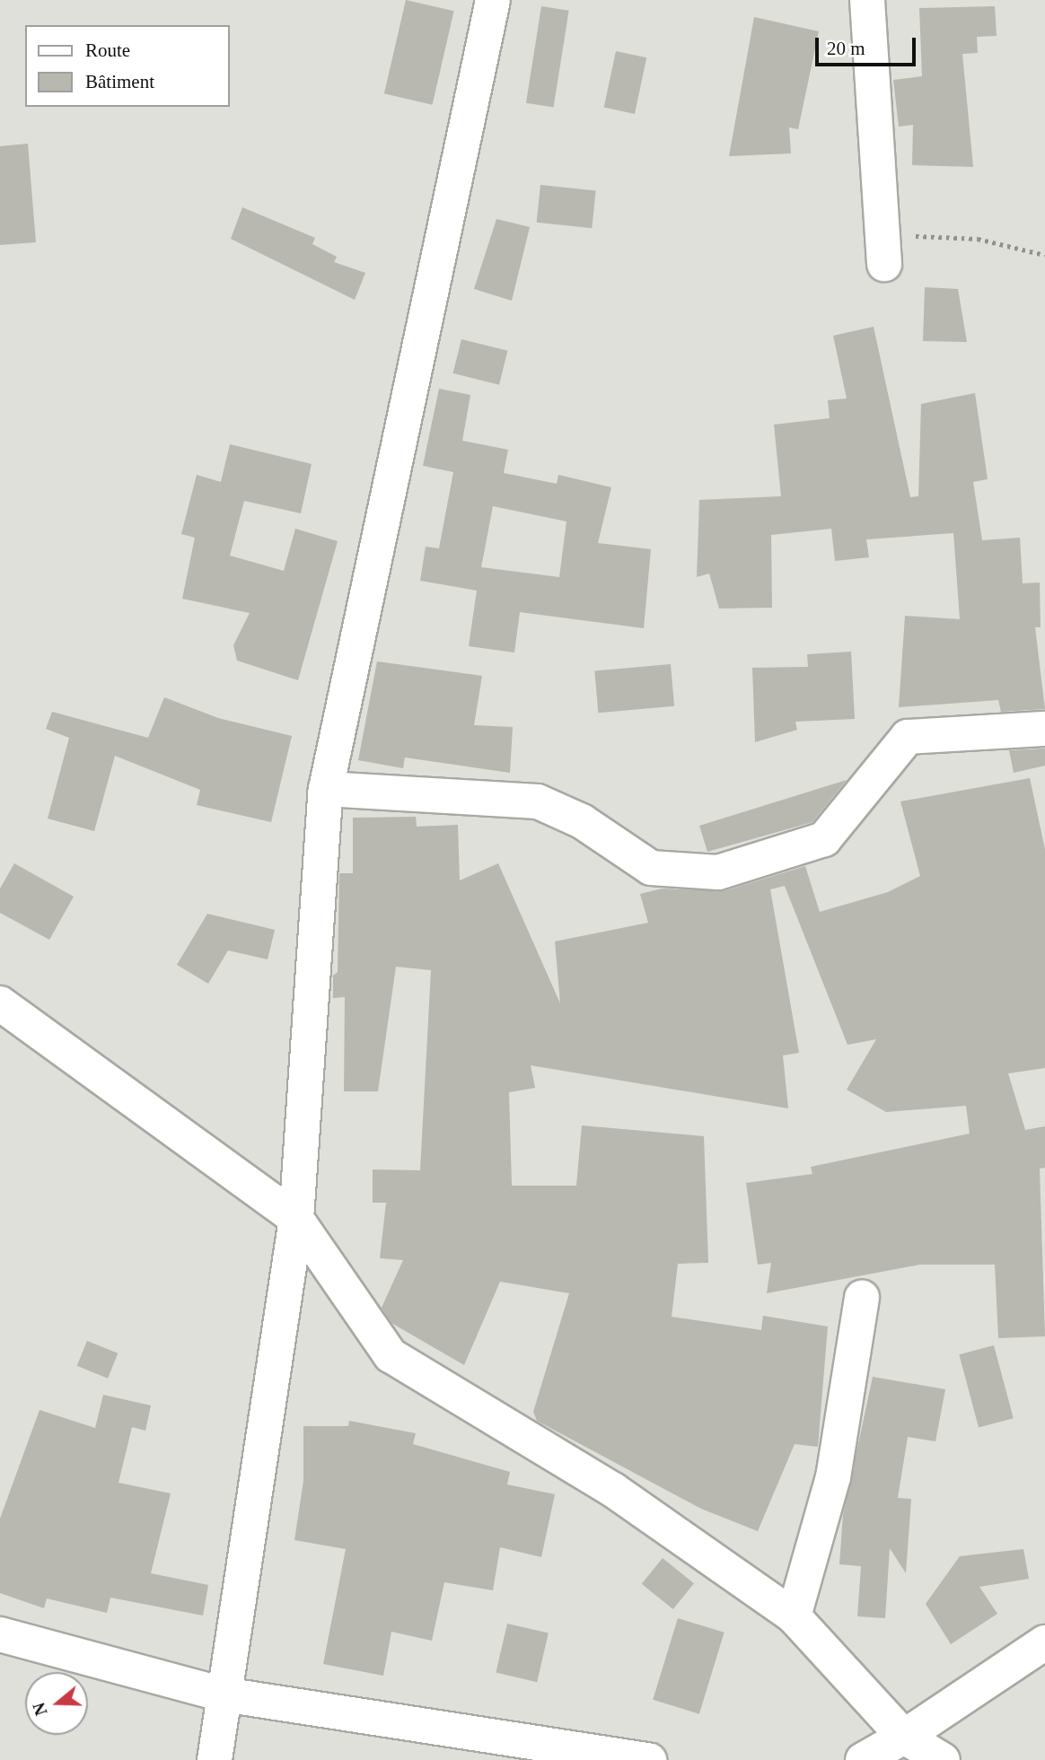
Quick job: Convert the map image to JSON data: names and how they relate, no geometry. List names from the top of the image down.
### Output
{
  "legend": ["Route", "Bâtiment"],
  "scale_bar": "20 m",
  "north": "left"
}
